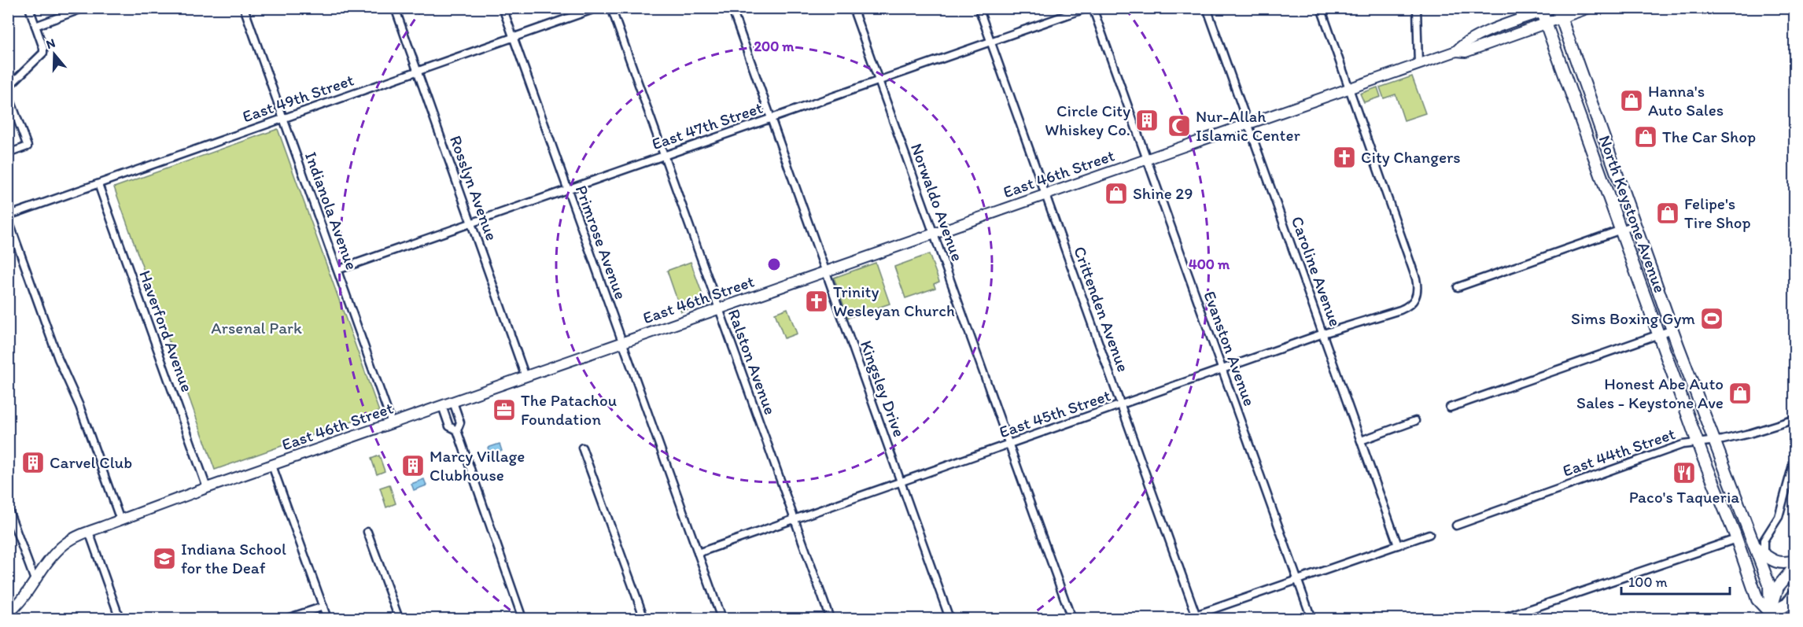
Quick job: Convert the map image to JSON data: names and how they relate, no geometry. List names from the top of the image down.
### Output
{
  "streets": {
    "main road": ["East 46th Street", "North Keystone Avenue"],
    "street": [
      "East 49th Street",
      "East 47th Street",
      "Rosslyn Avenue",
      "Norwaldo Avenue",
      "Indianola Avenue",
      "Primrose Avenue",
      "Caroline Avenue",
      "Crittenden Avenue",
      "Haverford Avenue",
      "Evanston Avenue",
      "Ralston Avenue",
      "Kingsley Drive",
      "East 45th Street",
      "East 44th Street"
    ]
  },
  "crossings": [
    ["East 49th Street", "Rosslyn Avenue"],
    ["East 49th Street", "Indianola Avenue"],
    ["East 49th Street", "Primrose Avenue"],
    ["East 49th Street", "Haverford Avenue"],
    ["East 47th Street", "Rosslyn Avenue"],
    ["East 47th Street", "Norwaldo Avenue"],
    ["East 47th Street", "Indianola Avenue"],
    ["East 47th Street", "Primrose Avenue"],
    ["East 47th Street", "Crittenden Avenue"],
    ["East 47th Street", "Ralston Avenue"],
    ["East 47th Street", "Kingsley Drive"],
    ["East 46th Street", "Rosslyn Avenue"],
    ["East 46th Street", "Norwaldo Avenue"],
    ["East 46th Street", "Indianola Avenue"],
    ["East 46th Street", "North Keystone Avenue"],
    ["East 46th Street", "Primrose Avenue"],
    ["East 46th Street", "Caroline Avenue"],
    ["East 46th Street", "Crittenden Avenue"],
    ["East 46th Street", "Haverford Avenue"],
    ["East 46th Street", "Evanston Avenue"],
    ["East 46th Street", "Ralston Avenue"],
    ["East 46th Street", "Kingsley Drive"],
    ["East 46th Street", "East 45th Street"],
    ["Norwaldo Avenue", "East 45th Street"],
    ["North Keystone Avenue", "East 44th Street"],
    ["Primrose Avenue", "East 45th Street"],
    ["Caroline Avenue", "East 45th Street"],
    ["Crittenden Avenue", "East 45th Street"],
    ["Evanston Avenue", "East 45th Street"],
    ["Ralston Avenue", "East 45th Street"],
    ["Kingsley Drive", "East 45th Street"]
  ],
  "parks": ["Arsenal Park"],
  "places": {
    "shop": [
      "Hanna's Auto Sales",
      "The Car Shop",
      "Shine 29",
      "Felipe's Tire Shop",
      "Honest Abe Auto Sales - Keystone Ave"
    ],
    "building": ["Circle City Whiskey Co.", "Carvel Club", "Marcy Village Clubhouse"],
    "mosque": ["Nur-Allah Islamic Center"],
    "church": ["City Changers", "Trinity Wesleyan Church"],
    "sports": ["Sims Boxing Gym"],
    "office": ["The Patachou Foundation"],
    "restaurant": ["Paco's Taqueria"],
    "school or university": ["Indiana School for the Deaf"]
  },
  "scale_bar": "100 m",
  "north": "top",
  "rings": ["200 m", "400 m"]
}
